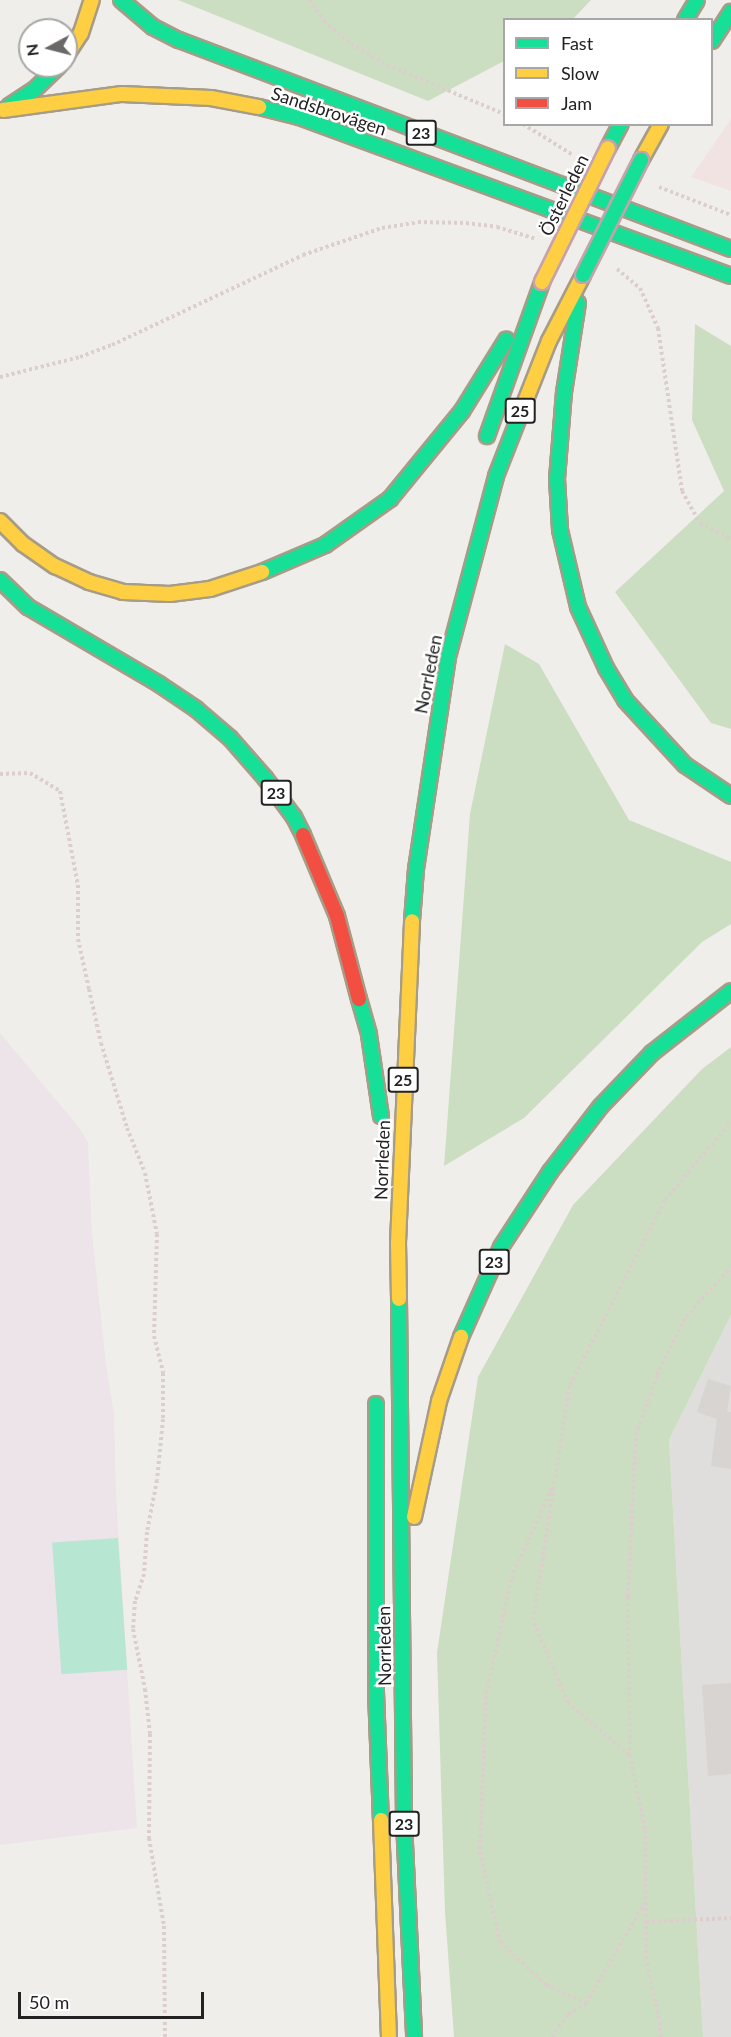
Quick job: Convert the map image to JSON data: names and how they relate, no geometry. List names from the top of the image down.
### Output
{
  "streets": {
    "main road": [
      "Sandsbrovägen",
      "23",
      "Österleden",
      "25",
      "Norrleden"
    ]
  },
  "crossings": [
    ["23", "Norrleden"],
    ["Österleden", "25"],
    ["25", "Norrleden"]
  ],
  "legend": ["Fast", "Slow", "Jam"],
  "scale_bar": "50 m",
  "north": "left"
}
